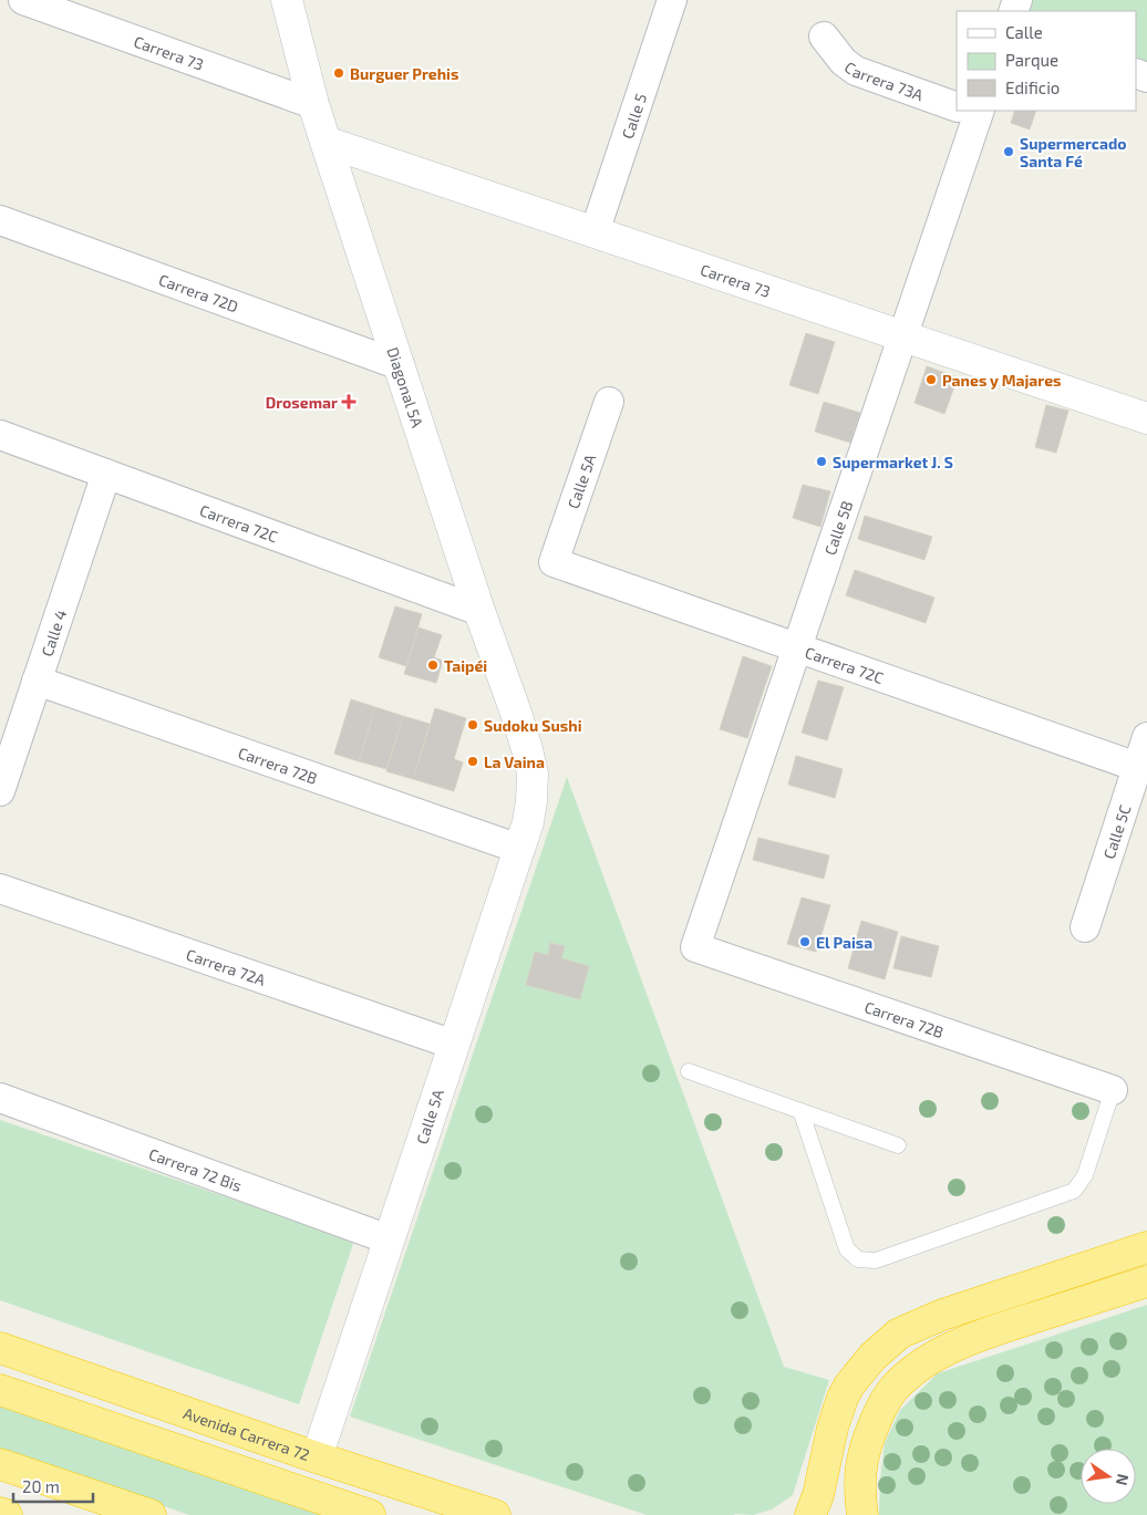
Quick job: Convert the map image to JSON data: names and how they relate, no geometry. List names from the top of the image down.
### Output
{
  "streets": {
    "highway": ["Avenida Carrera 72"],
    "street": [
      "Carrera 73",
      "Carrera 73A",
      "Calle 5",
      "Carrera 72D",
      "Diagonal 5A",
      "Calle 5A",
      "Carrera 72C",
      "Calle 5B",
      "Calle 4",
      "Carrera 72B",
      "Calle 5C",
      "Carrera 72A",
      "Carrera 72 Bis"
    ]
  },
  "crossings": [
    ["Carrera 73", "Calle 5"],
    ["Carrera 73", "Diagonal 5A"],
    ["Carrera 73", "Calle 5B"],
    ["Carrera 72D", "Diagonal 5A"],
    ["Diagonal 5A", "Calle 5A"],
    ["Diagonal 5A", "Carrera 72C"],
    ["Calle 5A", "Carrera 72C"],
    ["Calle 5A", "Carrera 72B"],
    ["Calle 5A", "Carrera 72A"],
    ["Calle 5A", "Carrera 72 Bis"],
    ["Calle 5A", "Avenida Carrera 72"],
    ["Carrera 72C", "Calle 5B"],
    ["Carrera 72C", "Calle 4"],
    ["Carrera 72C", "Calle 5C"],
    ["Calle 5B", "Carrera 72B"],
    ["Calle 4", "Carrera 72B"]
  ],
  "places": {
    "other": [
      "Burguer Prehis",
      "Supermercado Santa Fé",
      "Panes y Majares",
      "Supermarket J. S",
      "Taipéi",
      "Sudoku Sushi",
      "La Vaina",
      "El Paisa"
    ],
    "health": ["Drosemar"]
  },
  "legend": ["Calle", "Parque", "Edificio"],
  "scale_bar": "20 m",
  "north": "right"
}
